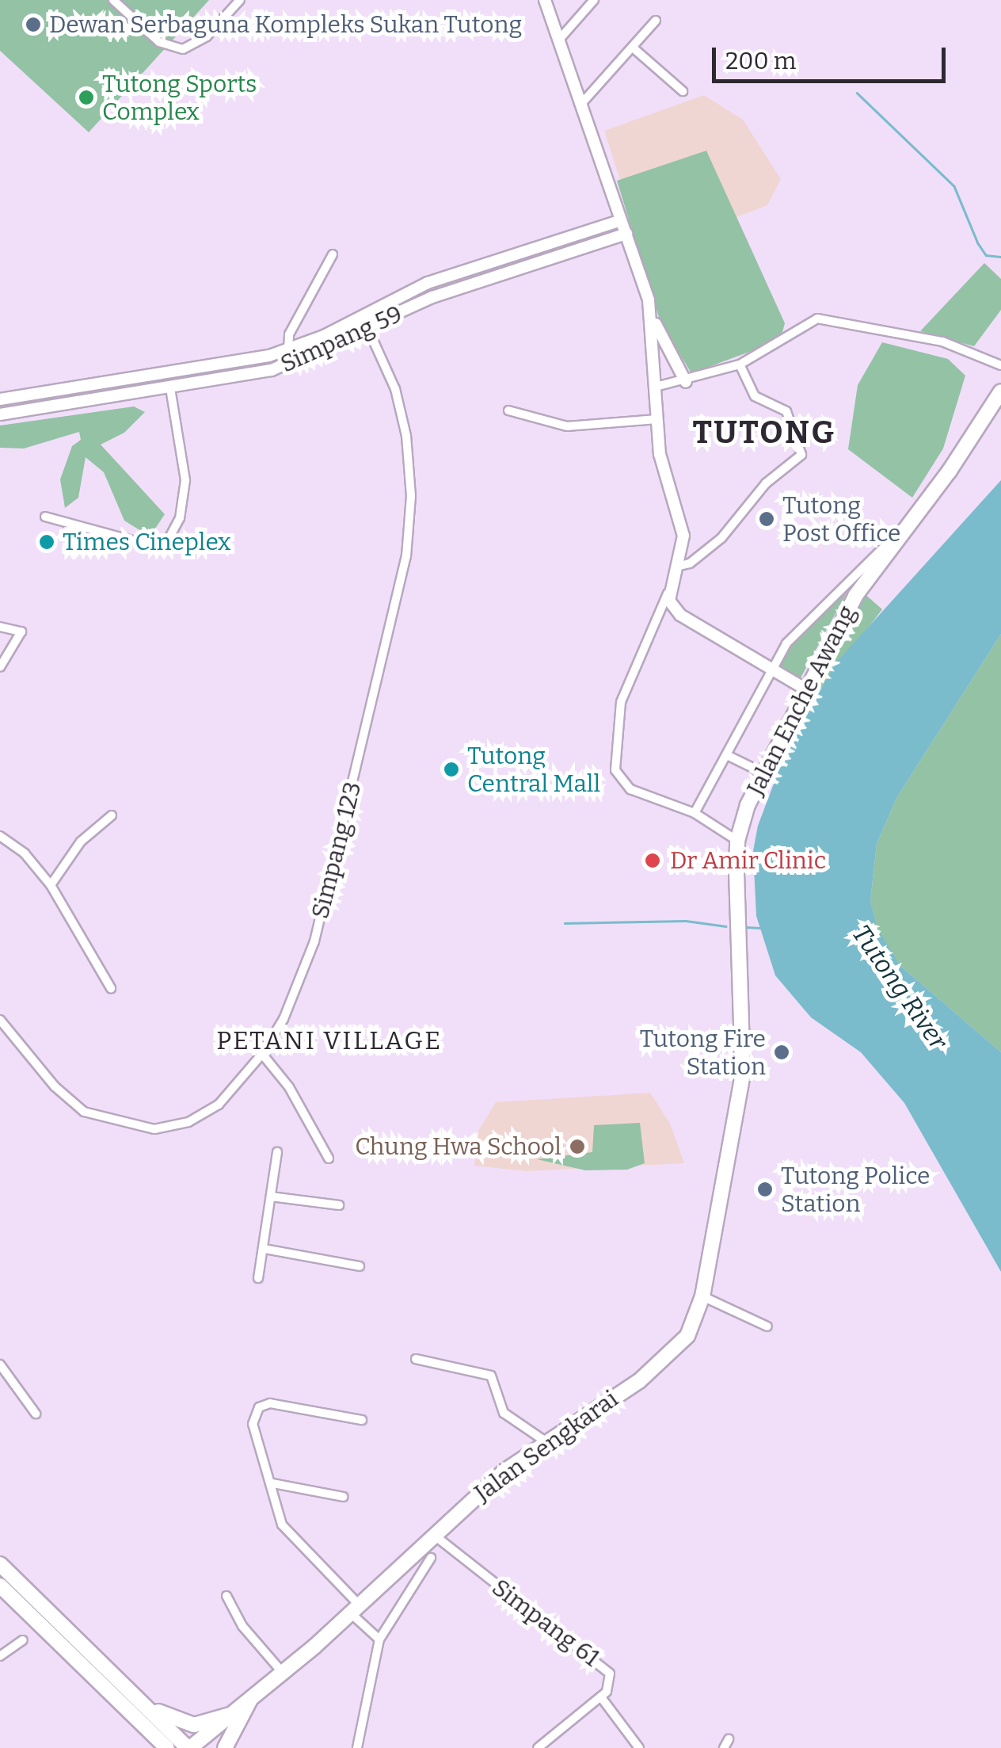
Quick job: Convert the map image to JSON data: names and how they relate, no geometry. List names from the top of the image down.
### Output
{
  "streets": {
    "main road": ["Jalan Enche Awang", "Jalan Sengkarai"],
    "street": ["Simpang 59", "Simpang 123", "Simpang 61"]
  },
  "crossings": [
    ["Simpang 59", "Simpang 123"],
    ["Jalan Enche Awang", "Jalan Sengkarai"],
    ["Jalan Sengkarai", "Simpang 61"]
  ],
  "districts": ["TUTONG", "PETANI VILLAGE"],
  "water": ["Tutong River"],
  "places": [
    "Dewan Serbaguna Kompleks Sukan Tutong",
    "Tutong Sports Complex",
    "Tutong Post Office",
    "Times Cineplex",
    "Tutong Central Mall",
    "Dr Amir Clinic",
    "Tutong Fire Station",
    "Chung Hwa School",
    "Tutong Police Station"
  ],
  "scale_bar": "200 m"
}
